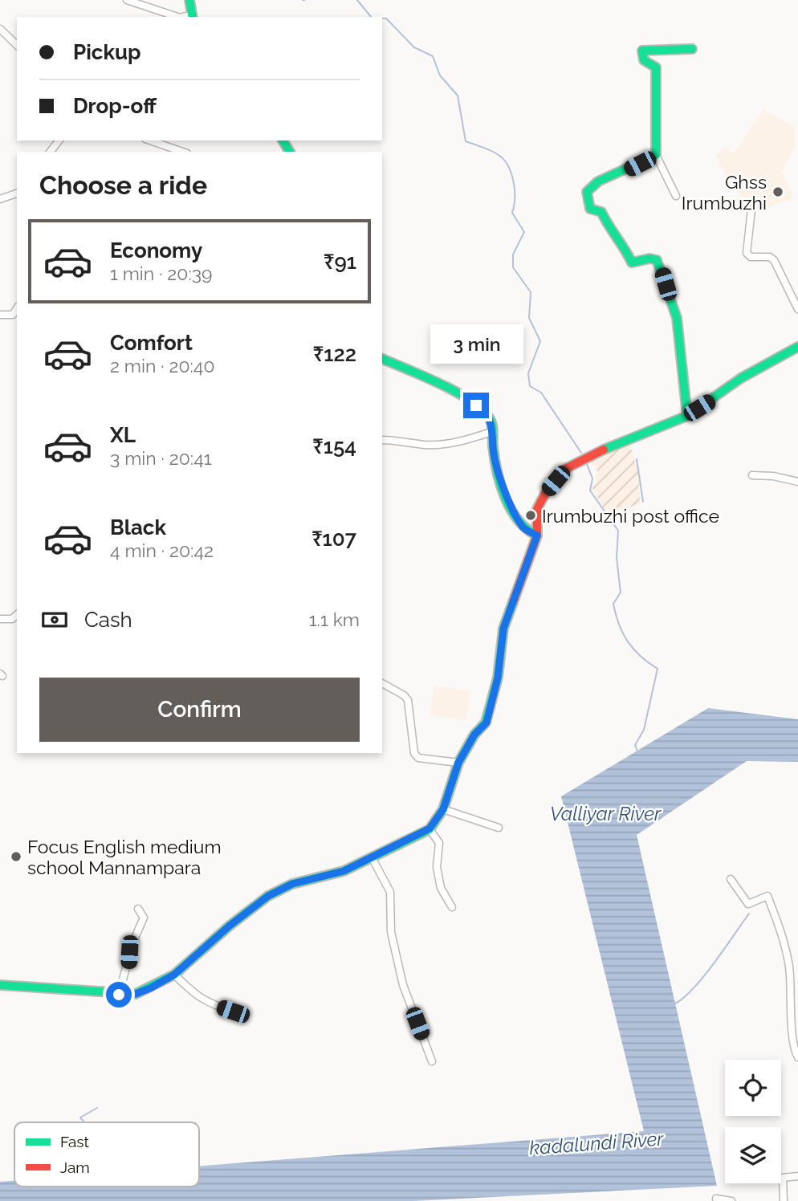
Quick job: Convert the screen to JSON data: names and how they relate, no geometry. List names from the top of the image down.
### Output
{
  "water": ["Valliyar River", "kadalundi River"],
  "places": ["Ghss Irumbuzhi", "Irumbuzhi post office", "Focus English medium school Mannampara"],
  "legend": ["Fast", "Jam"],
  "page": {
    "banner": ["Pickup", "Drop-off"],
    "heading": "Choose a ride",
    "list": [
      {
        "name": "Economy",
        "note": "1 min · 20:39",
        "value": "₹91"
      },
      {
        "name": "Comfort",
        "note": "2 min · 20:40",
        "value": "₹122"
      },
      {
        "name": "XL",
        "note": "3 min · 20:41",
        "value": "₹154"
      },
      {
        "name": "Black",
        "note": "4 min · 20:42",
        "value": "₹107"
      }
    ],
    "bubble": "3 min",
    "pay": ["Cash", "1.1 km"],
    "buttons": "Confirm"
  }
}
